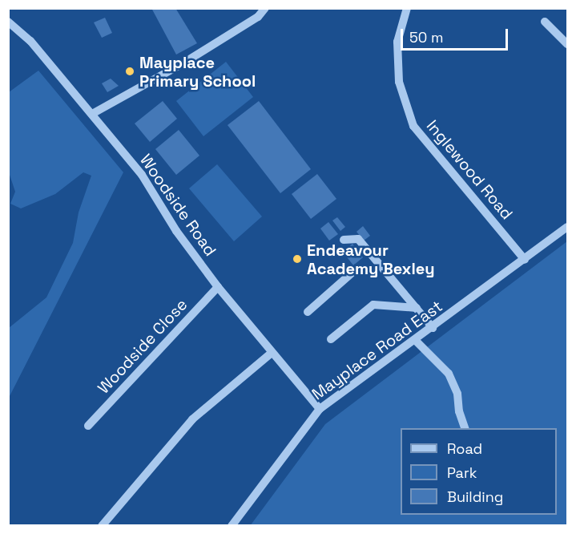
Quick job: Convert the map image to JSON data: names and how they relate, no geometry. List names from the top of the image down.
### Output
{
  "streets": {
    "street": [
      "Inglewood Road",
      "Woodside Road",
      "Woodside Close",
      "Mayplace Road East"
    ]
  },
  "crossings": [
    ["Inglewood Road", "Mayplace Road East"],
    ["Woodside Road", "Woodside Close"],
    ["Woodside Road", "Mayplace Road East"]
  ],
  "places": ["Mayplace Primary School", "Endeavour Academy Bexley"],
  "legend": ["Road", "Park", "Building"],
  "scale_bar": "50 m"
}
